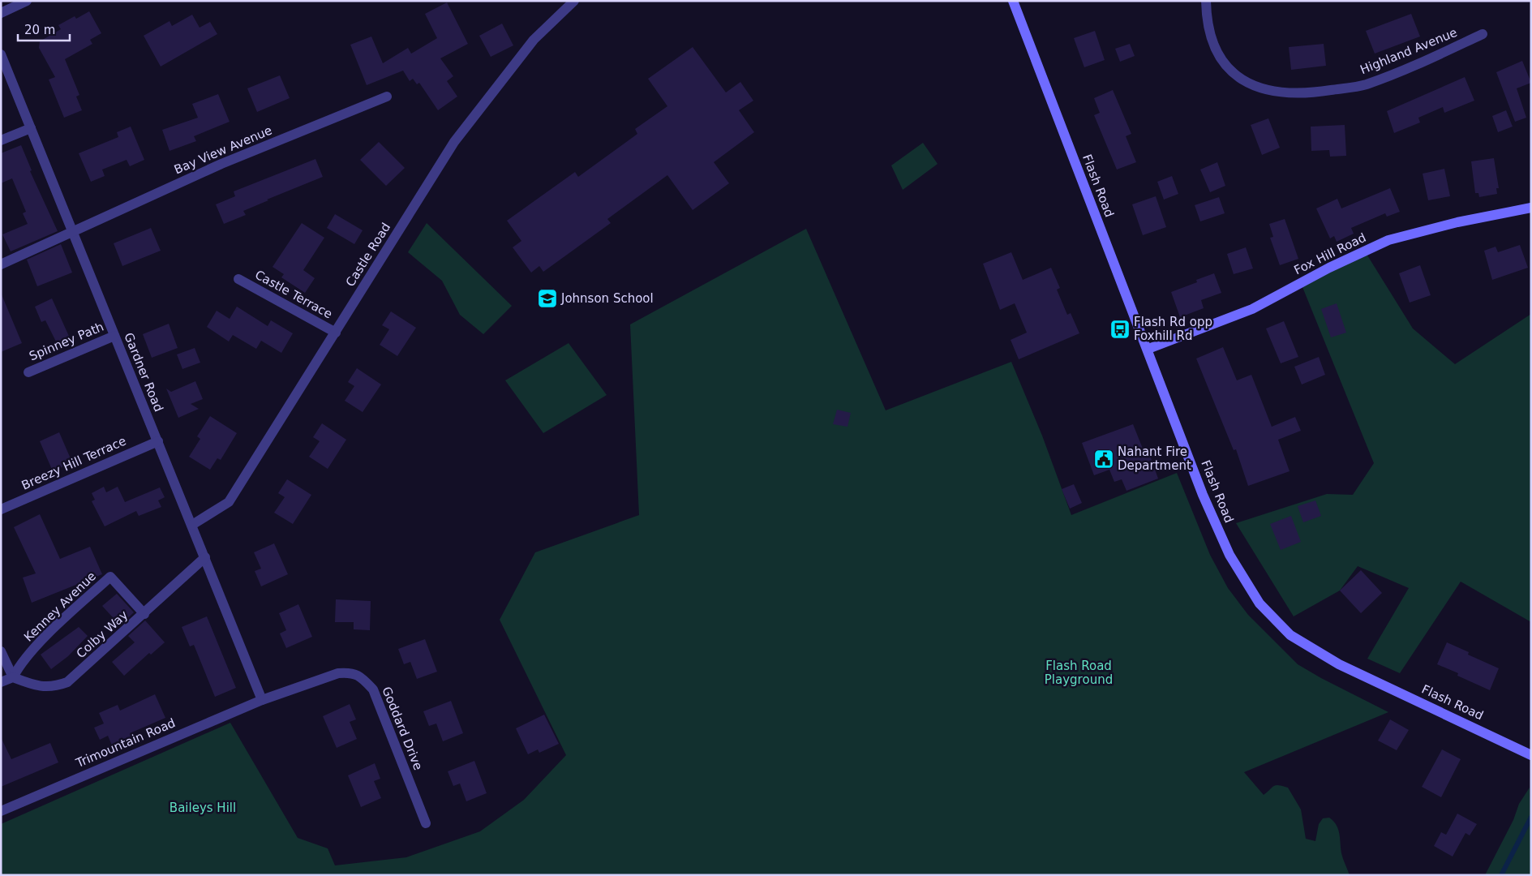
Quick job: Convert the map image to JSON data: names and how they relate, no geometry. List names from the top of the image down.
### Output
{
  "streets": {
    "main road": ["Flash Road", "Fox Hill Road"],
    "street": [
      "Highland Avenue",
      "Bay View Avenue",
      "Castle Road",
      "Castle Terrace",
      "Spinney Path",
      "Gardner Road",
      "Breezy Hill Terrace",
      "Kenney Avenue",
      "Colby Way",
      "Goddard Drive",
      "Trimountain Road"
    ]
  },
  "crossings": [
    ["Bay View Avenue", "Gardner Road"],
    ["Flash Road", "Fox Hill Road"],
    ["Castle Road", "Castle Terrace"],
    ["Castle Road", "Gardner Road"],
    ["Spinney Path", "Gardner Road"],
    ["Gardner Road", "Breezy Hill Terrace"],
    ["Gardner Road", "Colby Way"],
    ["Gardner Road", "Goddard Drive"],
    ["Gardner Road", "Trimountain Road"],
    ["Kenney Avenue", "Colby Way"],
    ["Goddard Drive", "Trimountain Road"]
  ],
  "parks": ["Flash Road Playground", "Baileys Hill"],
  "places": {
    "school or university": ["Johnson School"],
    "bus stop": ["Flash Rd opp Foxhill Rd"],
    "public building": ["Nahant Fire Department"]
  },
  "scale_bar": "20 m"
}
